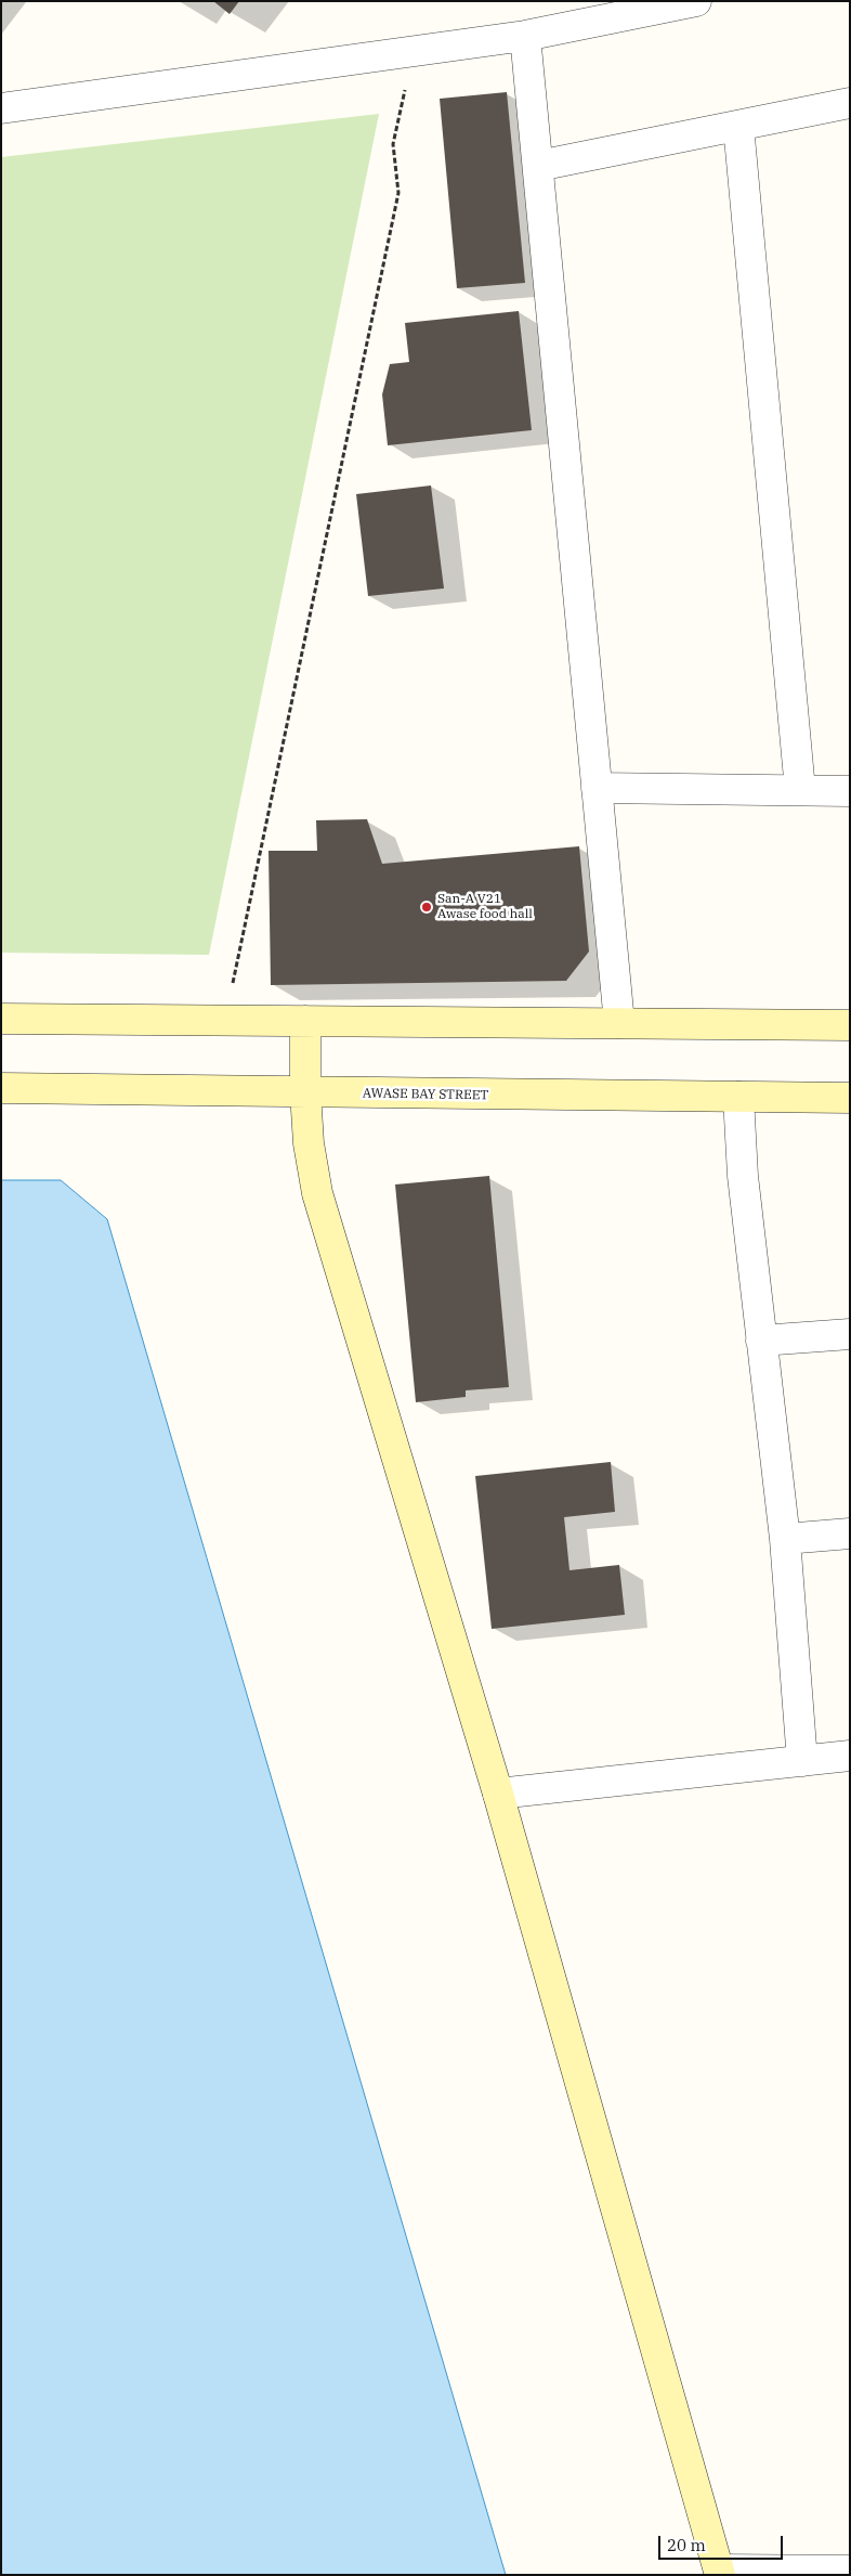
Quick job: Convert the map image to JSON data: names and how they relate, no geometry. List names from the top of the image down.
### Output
{
  "streets": {
    "main road": ["AWASE BAY STREET"]
  },
  "places": ["San-A V21 Awase food hall"],
  "scale_bar": "20 m"
}
